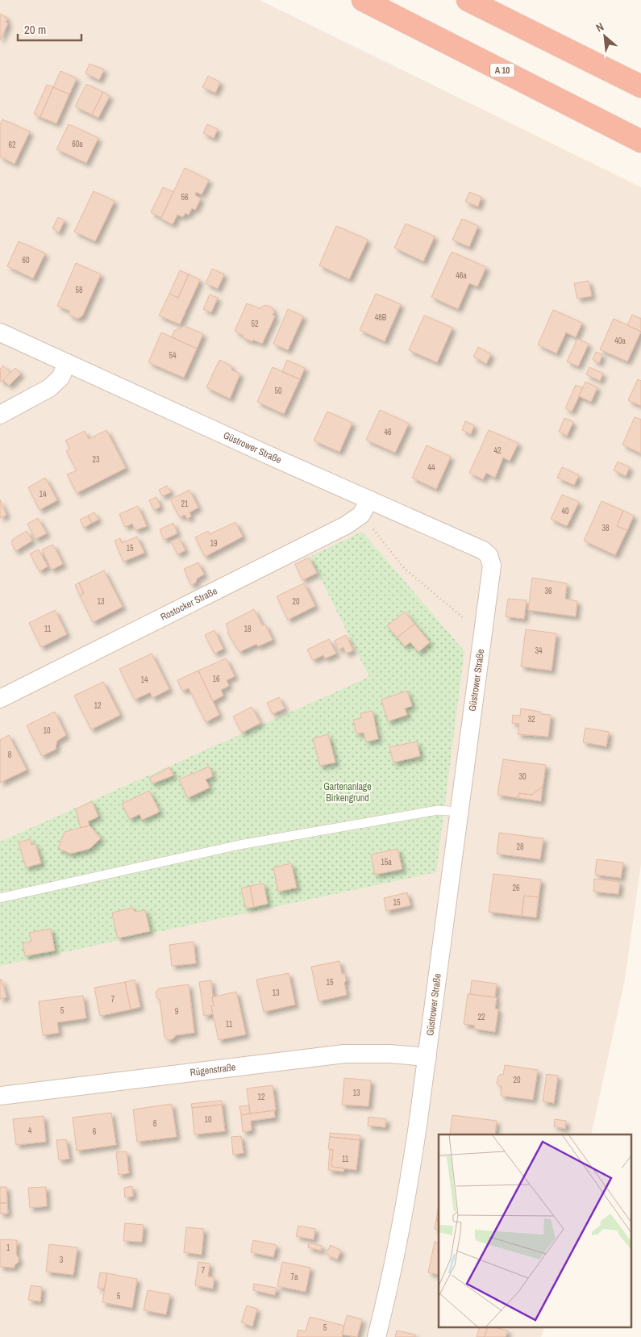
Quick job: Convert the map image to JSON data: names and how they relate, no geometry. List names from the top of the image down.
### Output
{
  "streets": {
    "highway": ["A 10"],
    "street": ["Güstrower Straße", "Rostocker Straße", "Rügenstraße"]
  },
  "crossings": [
    ["Güstrower Straße", "Rostocker Straße"],
    ["Güstrower Straße", "Rügenstraße"]
  ],
  "parks": ["Gartenanlage Birkengrund"],
  "house_numbers": [
    "60a",
    "62",
    "56",
    "60",
    "46a",
    "58",
    "48B",
    "52",
    "40a",
    "54",
    "50",
    "46",
    "42",
    "23",
    "44",
    "14",
    "21",
    "40",
    "38",
    "19",
    "15",
    "36",
    "13",
    "20",
    "11",
    "18",
    "34",
    "16",
    "14",
    "12",
    "32",
    "10",
    "8",
    "30",
    "28",
    "15a",
    "26",
    "15",
    "15",
    "13",
    "7",
    "5",
    "9",
    "22",
    "11",
    "20",
    "13",
    "12",
    "10",
    "8",
    "4",
    "6",
    "11",
    "1",
    "3",
    "7",
    "7a",
    "5",
    "5"
  ],
  "scale_bar": "20 m",
  "north": "top left"
}
